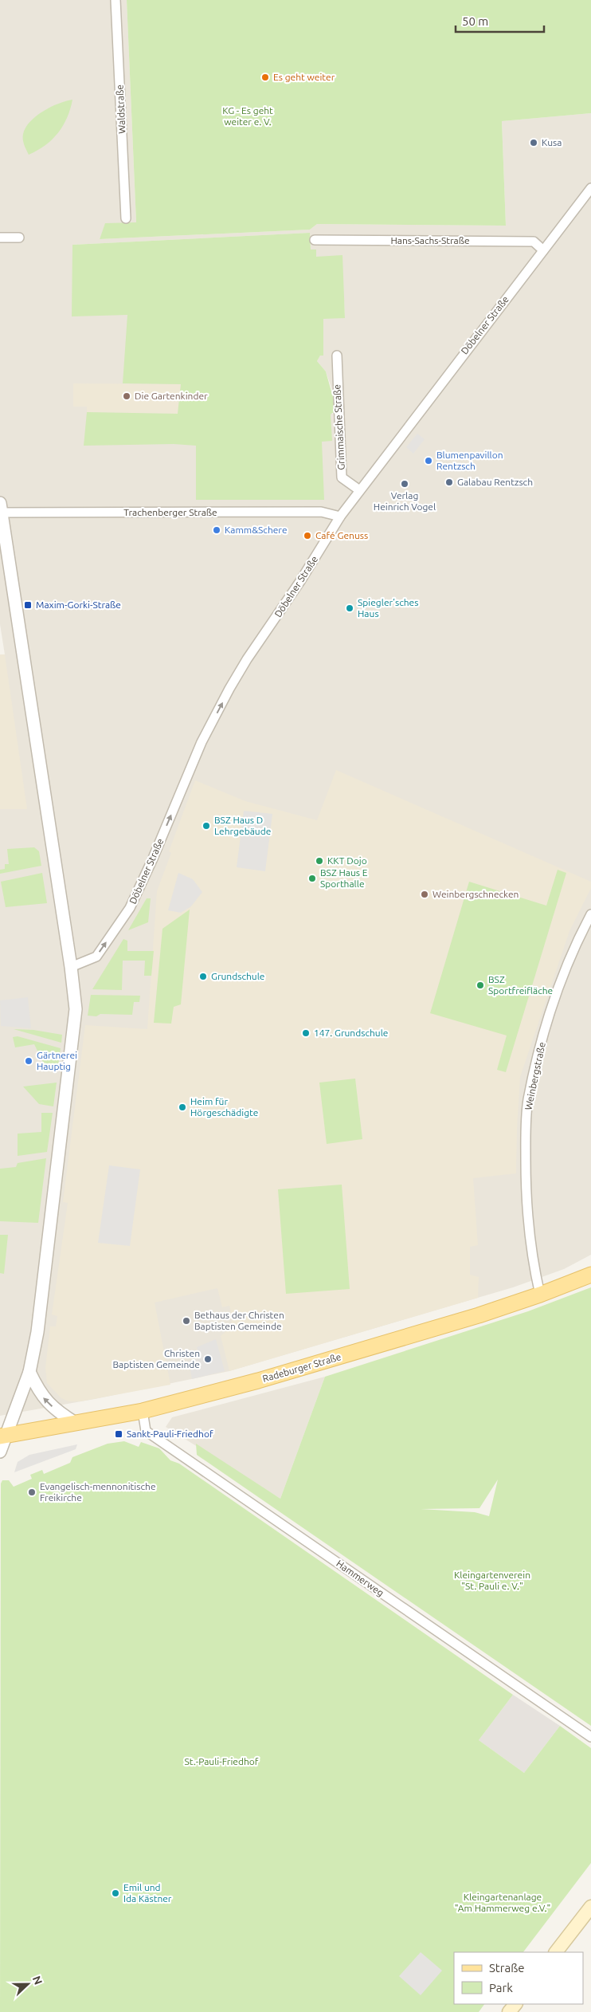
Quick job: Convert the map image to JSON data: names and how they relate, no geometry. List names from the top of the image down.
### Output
{
  "streets": {
    "main road": ["Radeburger Straße"],
    "street": [
      "Waldstraße",
      "Hans-Sachs-Straße",
      "Döbelner Straße",
      "Grimmaische Straße",
      "Trachenberger Straße",
      "Weinbergstraße",
      "Hammerweg"
    ]
  },
  "crossings": [
    ["Hans-Sachs-Straße", "Döbelner Straße"],
    ["Döbelner Straße", "Grimmaische Straße"],
    ["Döbelner Straße", "Trachenberger Straße"],
    ["Weinbergstraße", "Radeburger Straße"],
    ["Radeburger Straße", "Hammerweg"]
  ],
  "one_way": ["Döbelner Straße"],
  "parks": [
    "KG - Es geht weiter e. V.",
    "Kleingartenverein \"St. Pauli e. V.\"",
    "St.-Pauli-Friedhof",
    "Kleingartenanlage \"Am Hammerweg e.V.\""
  ],
  "places": {
    "other": [
      "Es geht weiter",
      "Kusa",
      "Die Gartenkinder",
      "Blumenpavillon Rentzsch",
      "Galabau Rentzsch",
      "Verlag Heinrich Vogel",
      "Kamm&Schere",
      "Café Genuss",
      "Spiegler’sches Haus",
      "BSZ Haus D Lehrgebäude",
      "KKT Dojo",
      "BSZ Haus E Sporthalle",
      "Weinbergschnecken",
      "Grundschule",
      "BSZ Sportfreifläche",
      "147. Grundschule",
      "Gärtnerei Hauptig",
      "Heim für Hörgeschädigte",
      "Bethaus der Christen Baptisten Gemeinde",
      "Christen Baptisten Gemeinde",
      "Evangelisch-mennonitische Freikirche",
      "Emil und Ida Kästner"
    ],
    "transit": ["Maxim-Gorki-Straße", "Sankt-Pauli-Friedhof"]
  },
  "legend": ["Straße", "Park"],
  "scale_bar": "50 m",
  "north": "right"
}
